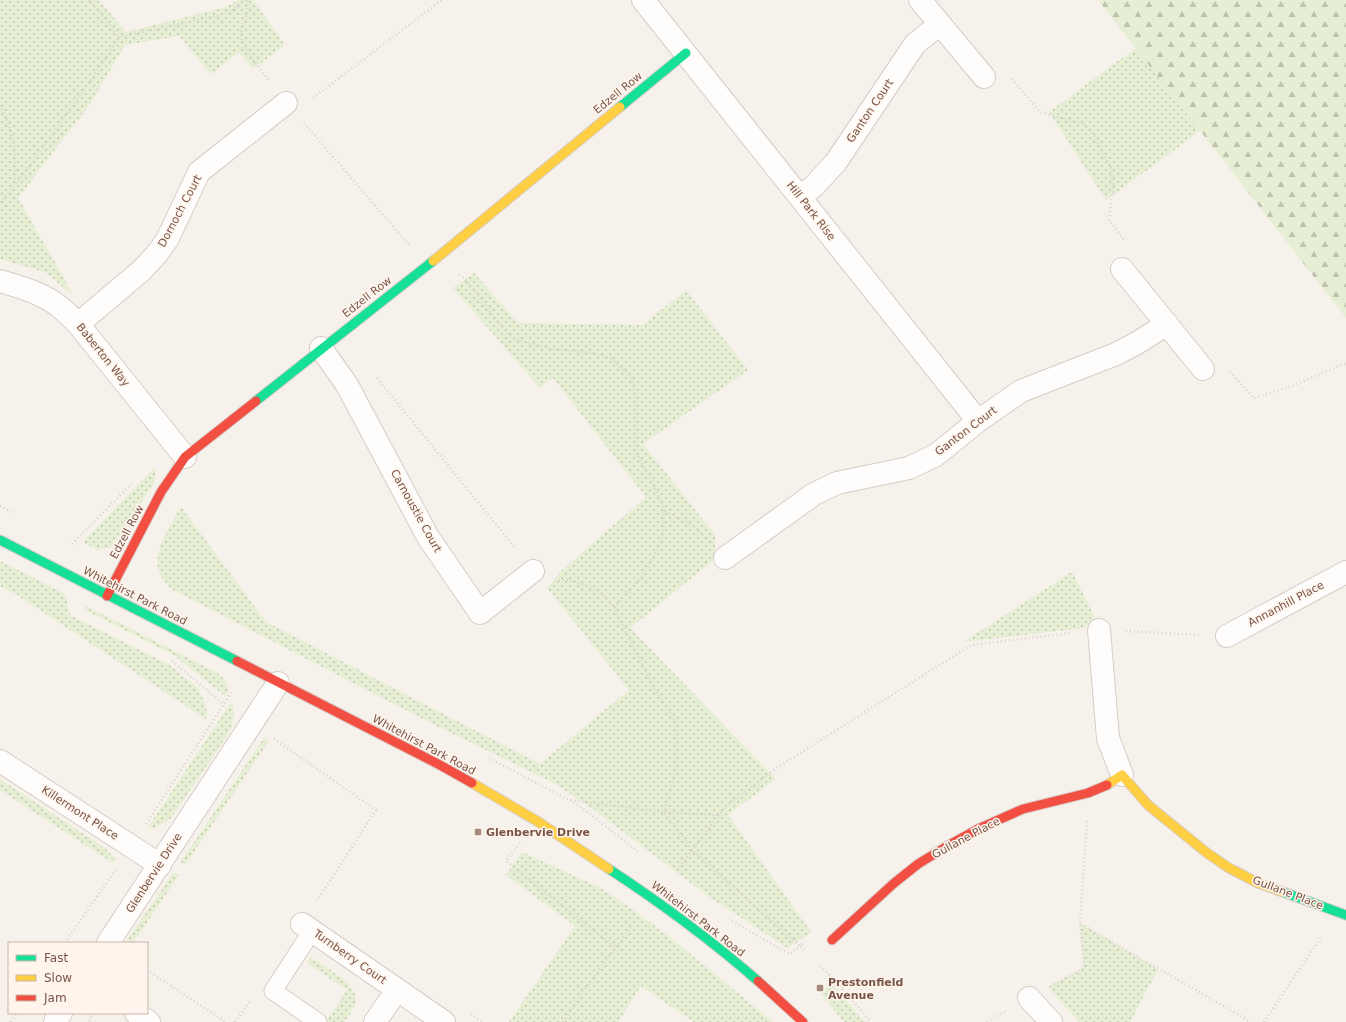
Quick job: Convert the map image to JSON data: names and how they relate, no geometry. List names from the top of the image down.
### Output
{
  "streets": {
    "street": [
      "Edzell Row",
      "Ganton Court",
      "Dornoch Court",
      "Hill Park Rise",
      "Baberton Way",
      "Carnoustie Court",
      "Whitehirst Park Road",
      "Annanhill Place",
      "Killermont Place",
      "Gullane Place",
      "Glenbervie Drive",
      "Turnberry Court"
    ]
  },
  "crossings": [
    ["Edzell Row", "Hill Park Rise"],
    ["Edzell Row", "Baberton Way"],
    ["Edzell Row", "Carnoustie Court"],
    ["Edzell Row", "Whitehirst Park Road"],
    ["Ganton Court", "Hill Park Rise"],
    ["Dornoch Court", "Baberton Way"],
    ["Whitehirst Park Road", "Glenbervie Drive"],
    ["Killermont Place", "Glenbervie Drive"]
  ],
  "places": {
    "transit": ["Glenbervie Drive", "Prestonfield Avenue"]
  },
  "legend": ["Fast", "Slow", "Jam"]
}
